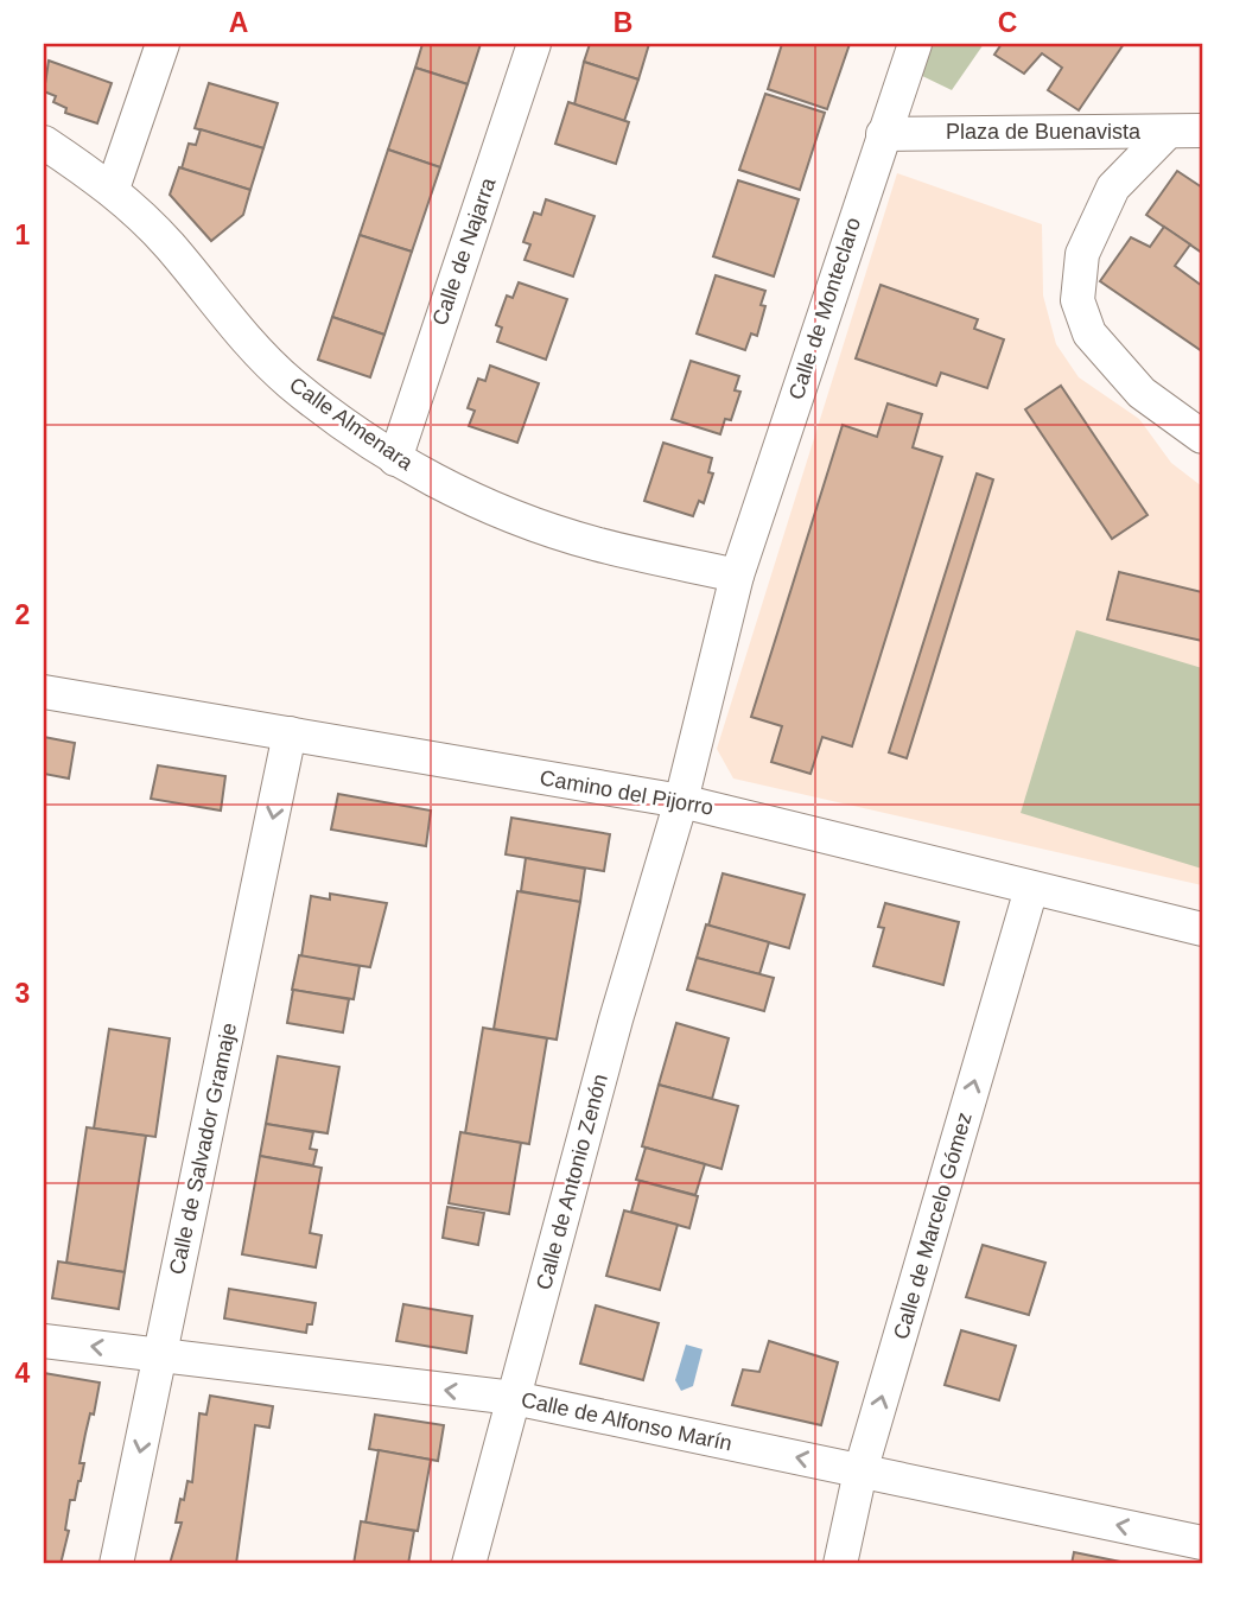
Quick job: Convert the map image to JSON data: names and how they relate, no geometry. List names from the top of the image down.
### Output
{
  "streets": {
    "street": [
      "Plaza de Buenavista",
      "Calle de Najarra",
      "Calle de Monteclaro",
      "Calle Almenara",
      "Camino del Pijorro",
      "Calle de Salvador Gramaje",
      "Calle de Antonio Zenón",
      "Calle de Marcelo Gómez",
      "Calle de Alfonso Marín"
    ]
  },
  "crossings": [
    ["Plaza de Buenavista", "Calle de Monteclaro"],
    ["Calle de Najarra", "Calle Almenara"],
    ["Calle de Monteclaro", "Calle Almenara"],
    ["Calle de Monteclaro", "Camino del Pijorro"],
    ["Calle de Monteclaro", "Calle de Antonio Zenón"],
    ["Camino del Pijorro", "Calle de Salvador Gramaje"],
    ["Camino del Pijorro", "Calle de Antonio Zenón"],
    ["Camino del Pijorro", "Calle de Marcelo Gómez"],
    ["Calle de Salvador Gramaje", "Calle de Alfonso Marín"],
    ["Calle de Antonio Zenón", "Calle de Alfonso Marín"],
    ["Calle de Marcelo Gómez", "Calle de Alfonso Marín"]
  ],
  "one_way": ["Calle de Salvador Gramaje", "Calle de Marcelo Gómez", "Calle de Alfonso Marín"],
  "grid": {
    "columns": ["A", "B", "C"],
    "rows": [
      "1",
      "2",
      "3",
      "4"
    ]
  }
}
